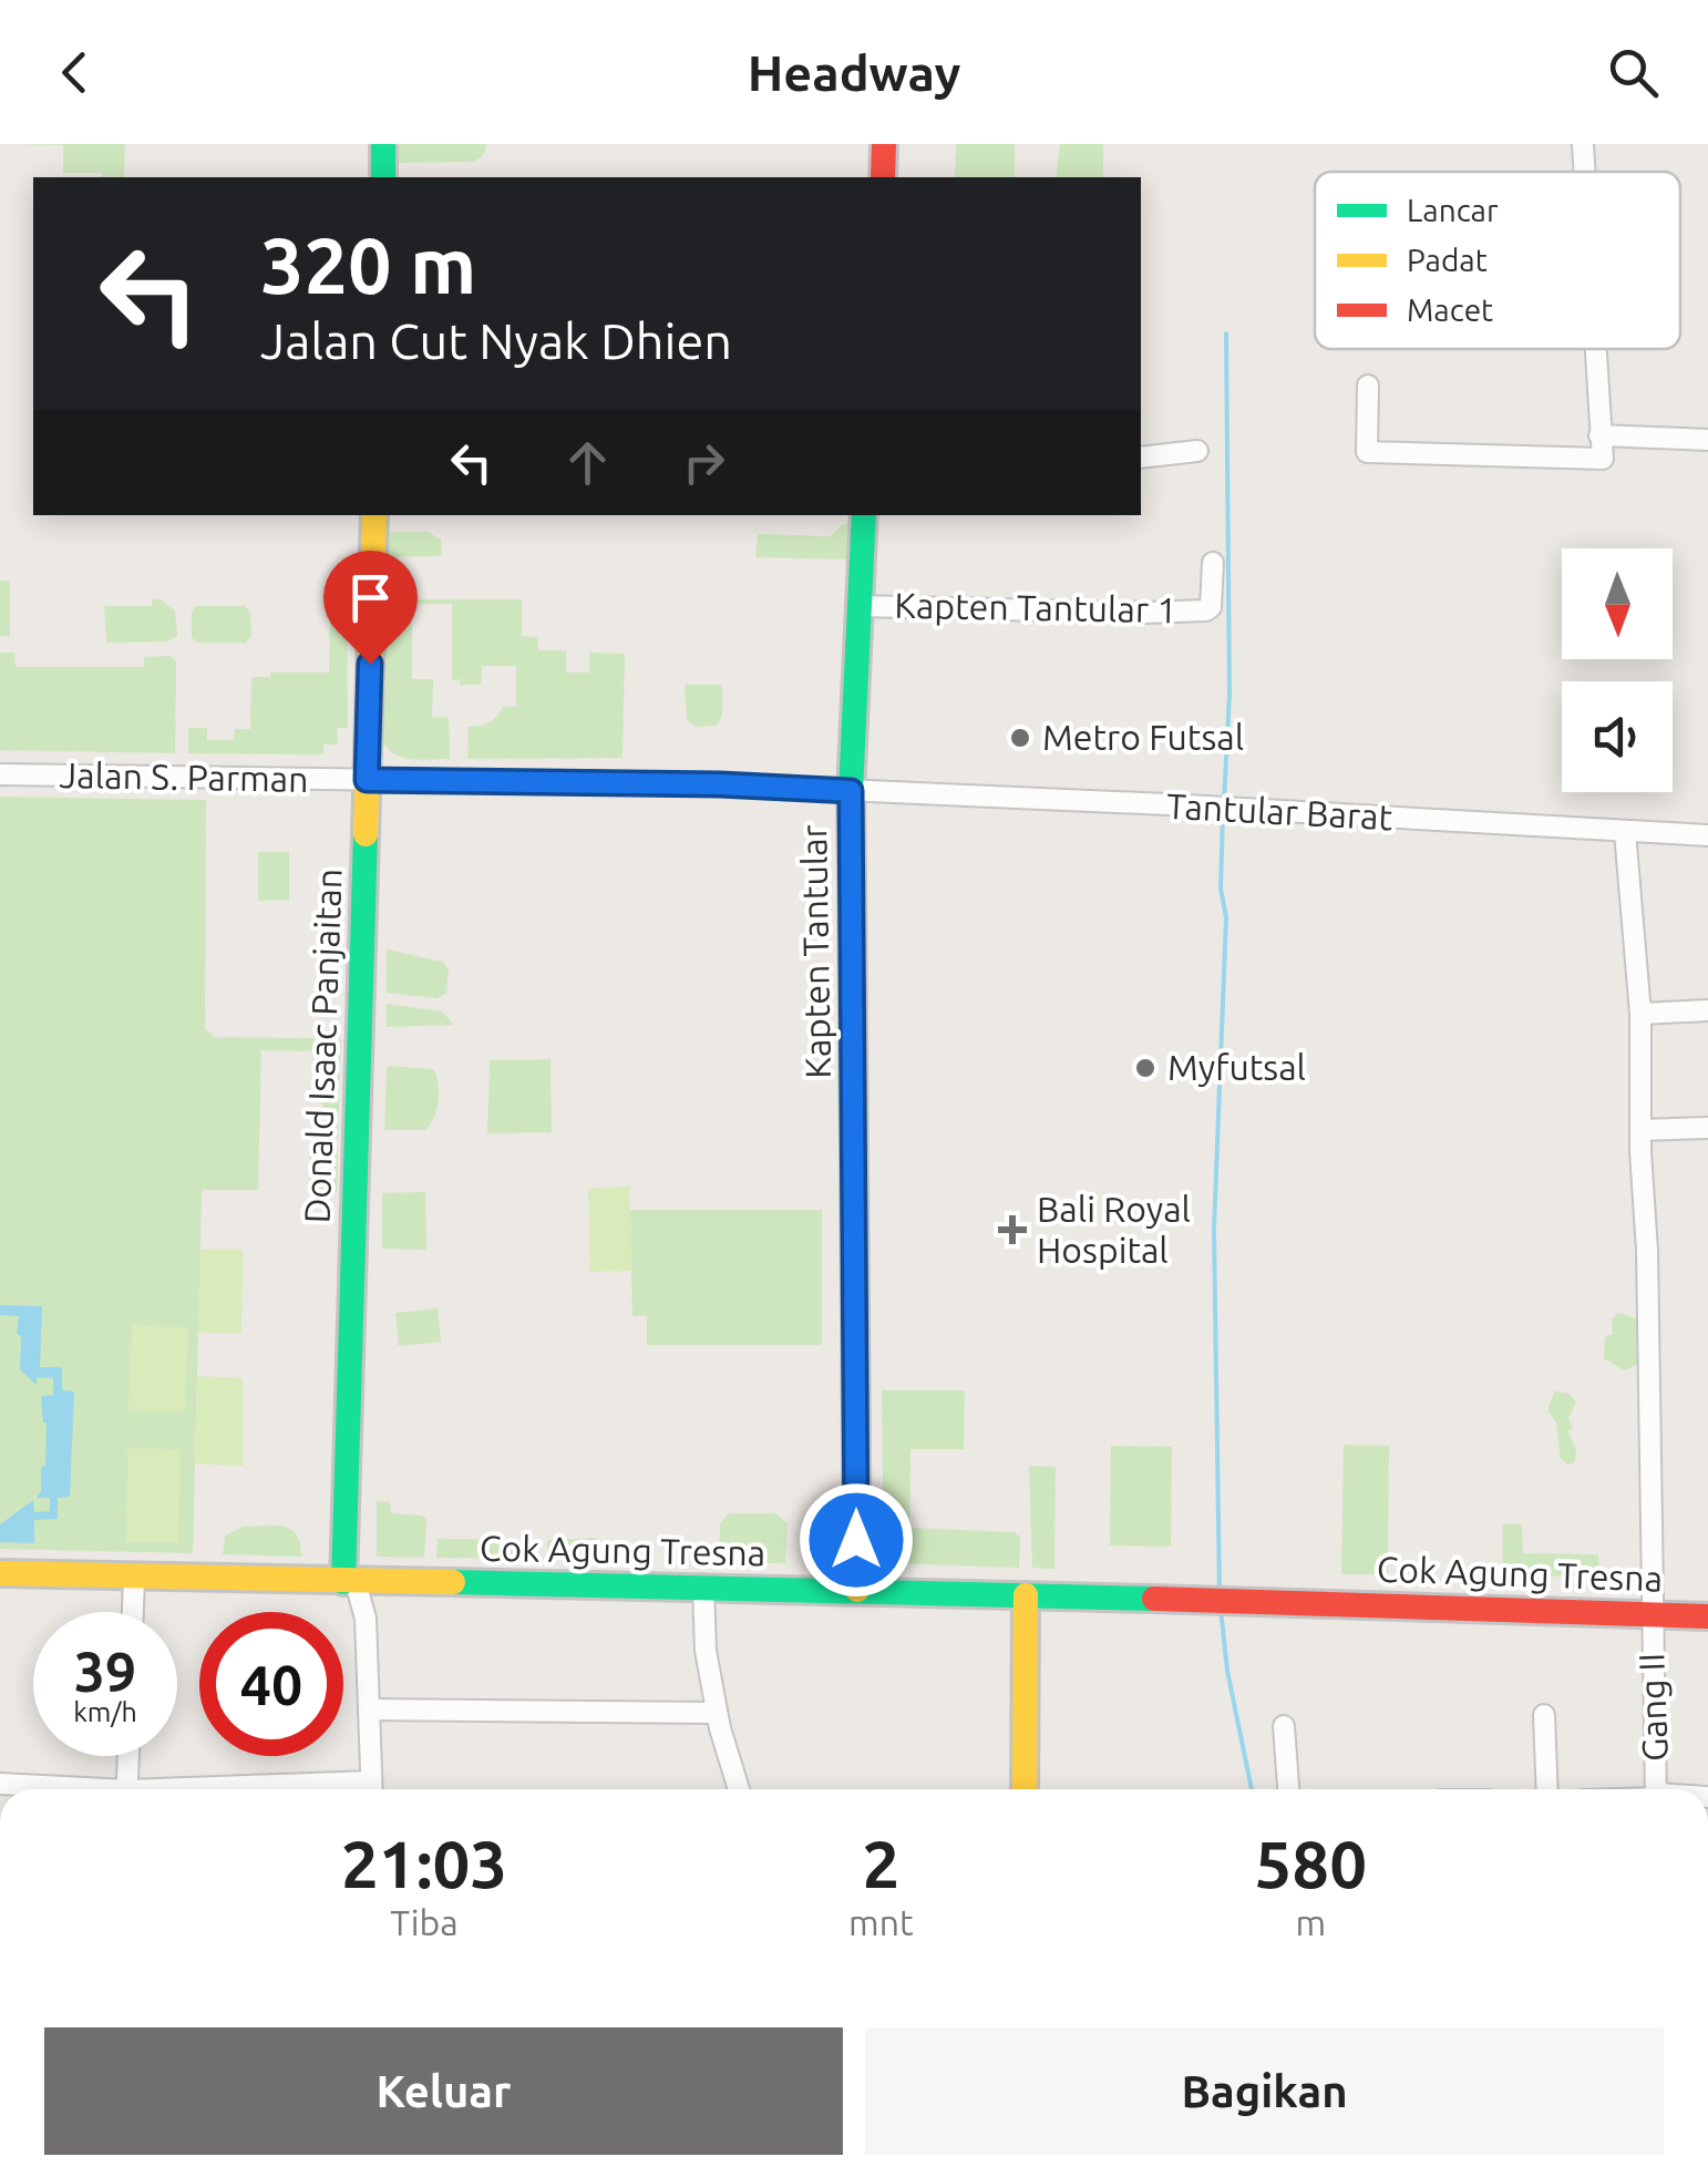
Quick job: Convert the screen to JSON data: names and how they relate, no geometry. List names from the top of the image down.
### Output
{
  "streets": {
    "street": [
      "Kapten Tantular 1",
      "Jalan S. Parman",
      "Tantular Barat",
      "Kapten Tantular",
      "Donald Isaac Panjaitan",
      "Cok Agung Tresna",
      "Gang II"
    ]
  },
  "crossings": [
    ["Kapten Tantular 1", "Kapten Tantular"],
    ["Jalan S. Parman", "Tantular Barat"],
    ["Jalan S. Parman", "Kapten Tantular"],
    ["Jalan S. Parman", "Donald Isaac Panjaitan"],
    ["Tantular Barat", "Kapten Tantular"],
    ["Tantular Barat", "Gang II"],
    ["Kapten Tantular", "Cok Agung Tresna"],
    ["Donald Isaac Panjaitan", "Cok Agung Tresna"],
    ["Cok Agung Tresna", "Gang II"]
  ],
  "places": {
    "other": ["Metro Futsal", "Myfutsal"],
    "health": ["Bali Royal Hospital"]
  },
  "legend": ["Lancar", "Padat", "Macet"],
  "north": "bottom",
  "page": {
    "header": "Headway",
    "turn": ["320 m", "Jalan Cut Nyak Dhien"],
    "speed": "39 km/h",
    "limit": "40",
    "eta": [
      "21:03",
      "Tiba",
      "2",
      "mnt",
      "580",
      "m"
    ],
    "buttons": ["Keluar", "Bagikan"]
  }
}
